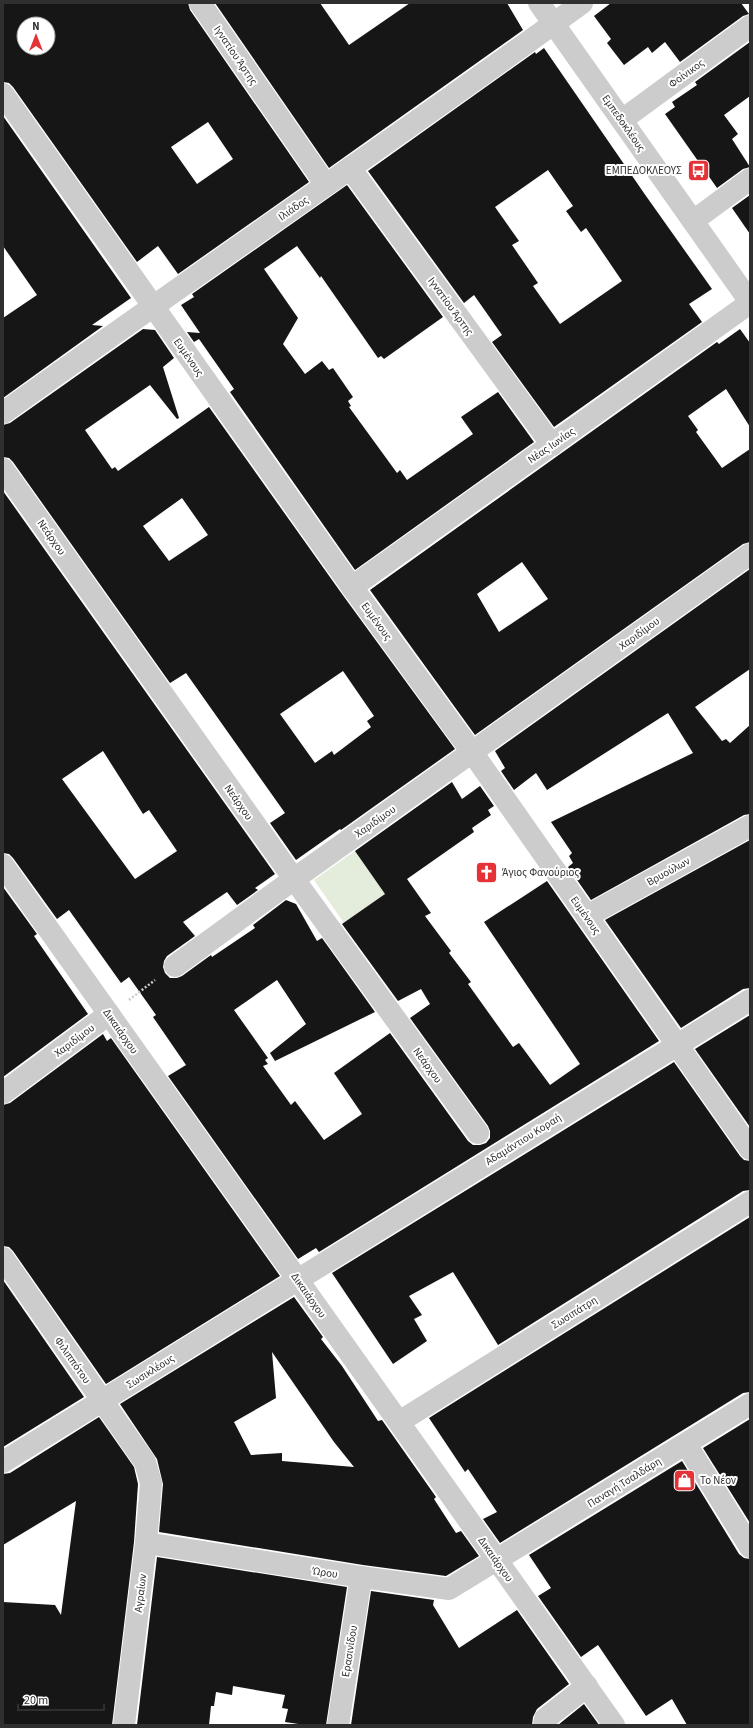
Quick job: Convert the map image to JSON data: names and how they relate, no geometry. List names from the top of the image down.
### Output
{
  "streets": {
    "street": [
      "Ιγνατίου Άρτης",
      "Φοίνικος",
      "Εμπεδοκλέους",
      "Ιλιάδος",
      "Ευμένους",
      "Νέας Ιωνίας",
      "Νεάρχου",
      "Χαριδίμου",
      "Βρυούλων",
      "Δικαιάρχου",
      "Αδαμάντιου Κοραή",
      "Σωσιπάτρη",
      "Φιλιππότου",
      "Σωσικλέους",
      "Παναγή Τσαλδάρη",
      "Ώρου",
      "Αγραίων",
      "Ερασινίδου"
    ]
  },
  "crossings": [
    ["Ιγνατίου Άρτης", "Ιλιάδος"],
    ["Ιγνατίου Άρτης", "Νέας Ιωνίας"],
    ["Φοίνικος", "Εμπεδοκλέους"],
    ["Εμπεδοκλέους", "Ιλιάδος"],
    ["Εμπεδοκλέους", "Νέας Ιωνίας"],
    ["Ιλιάδος", "Ευμένους"],
    ["Ευμένους", "Νέας Ιωνίας"],
    ["Ευμένους", "Χαριδίμου"],
    ["Ευμένους", "Βρυούλων"],
    ["Ευμένους", "Αδαμάντιου Κοραή"],
    ["Νεάρχου", "Χαριδίμου"],
    ["Χαριδίμου", "Δικαιάρχου"],
    ["Δικαιάρχου", "Αδαμάντιου Κοραή"],
    ["Δικαιάρχου", "Σωσιπάτρη"],
    ["Δικαιάρχου", "Σωσικλέους"],
    ["Δικαιάρχου", "Παναγή Τσαλδάρη"],
    ["Δικαιάρχου", "Ώρου"],
    ["Αδαμάντιου Κοραή", "Σωσικλέους"],
    ["Φιλιππότου", "Σωσικλέους"],
    ["Φιλιππότου", "Αγραίων"],
    ["Παναγή Τσαλδάρη", "Ώρου"],
    ["Ώρου", "Αγραίων"],
    ["Ώρου", "Ερασινίδου"]
  ],
  "places": {
    "bus stop": ["ΕΜΠΕΔΟΚΛΕΟΥΣ"],
    "church": ["Άγιος Φανούριος"],
    "shop": ["Το Νέον"]
  },
  "scale_bar": "20 m",
  "north": "top"
}
